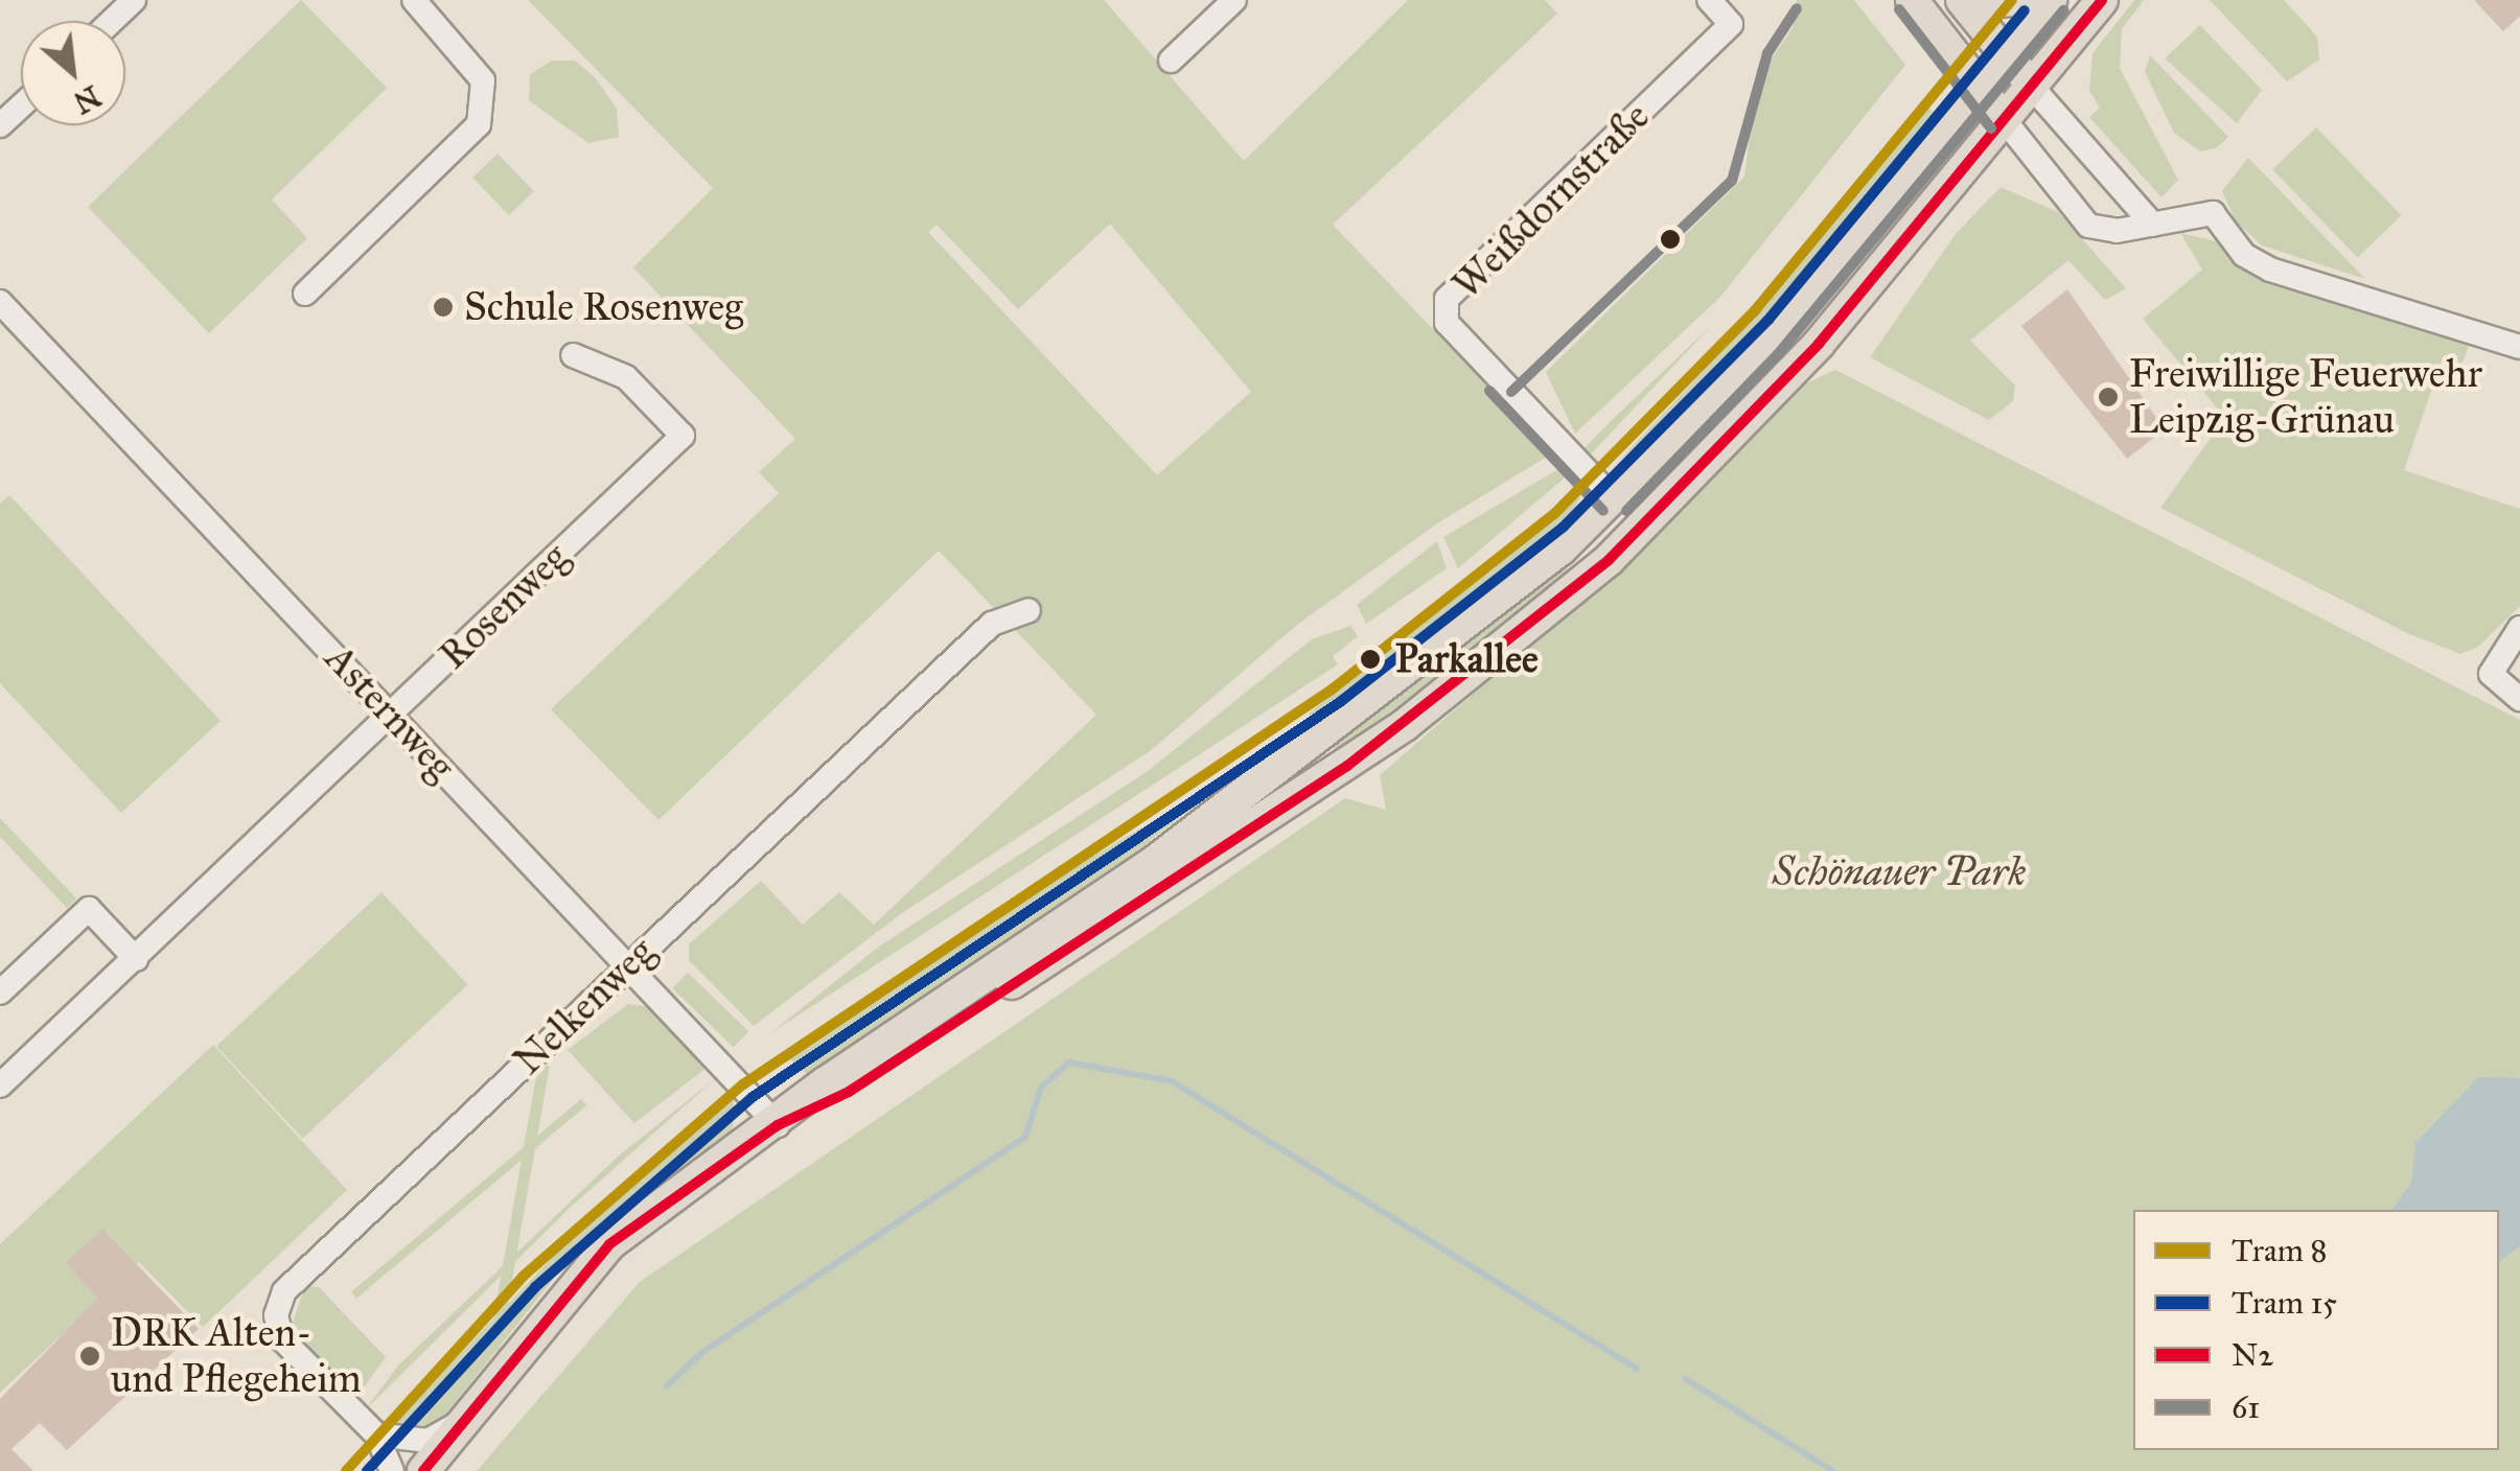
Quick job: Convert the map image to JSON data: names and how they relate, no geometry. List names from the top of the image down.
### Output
{
  "streets": {
    "street": [
      "Weißdornstraße",
      "Rosenweg",
      "Asternweg",
      "Nelkenweg"
    ]
  },
  "crossings": [
    ["Rosenweg", "Asternweg"],
    ["Asternweg", "Nelkenweg"]
  ],
  "parks": ["Schönauer Park"],
  "places": [
    "Schule Rosenweg",
    "Freiwillige Feuerwehr Leipzig-Grünau",
    "Parkallee",
    "DRK Alten- und Pflegeheim"
  ],
  "lines": [
    "tram line 8",
    "transit line N2",
    "transit line 61",
    "tram line 15"
  ],
  "legend": [
    "Tram 8",
    "Tram 15",
    "N2",
    "61"
  ],
  "north": "bottom right"
}
